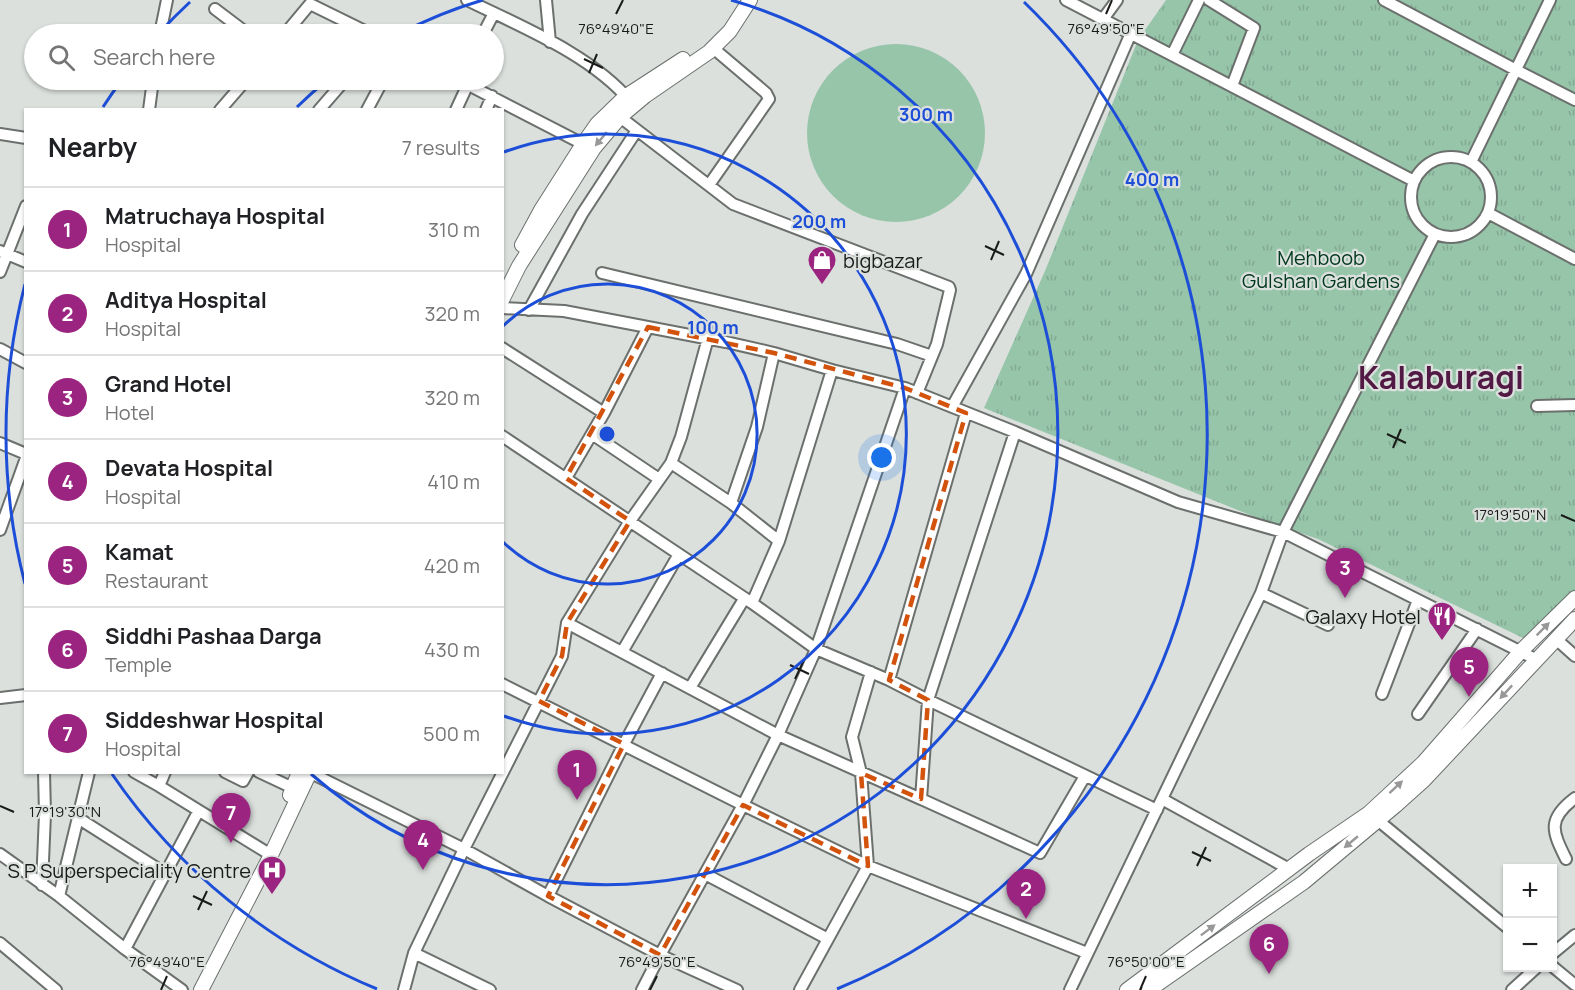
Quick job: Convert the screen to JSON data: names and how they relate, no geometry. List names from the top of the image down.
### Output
{
  "districts": ["Kalaburagi"],
  "parks": ["Mehboob Gulshan Gardens"],
  "places": {
    "shop": ["bigbazar"],
    "restaurant": ["Galaxy Hotel"],
    "hospital": ["S P Superspeciality Centre"]
  },
  "page": {
    "search": "Search here",
    "heading": ["Nearby", "7 results"],
    "list": [
      {
        "mark": "1",
        "name": "Matruchaya Hospital",
        "note": "Hospital",
        "value": "310 m"
      },
      {
        "mark": "2",
        "name": "Aditya Hospital",
        "note": "Hospital",
        "value": "320 m"
      },
      {
        "mark": "3",
        "name": "Grand Hotel",
        "note": "Hotel",
        "value": "320 m"
      },
      {
        "mark": "4",
        "name": "Devata Hospital",
        "note": "Hospital",
        "value": "410 m"
      },
      {
        "mark": "5",
        "name": "Kamat",
        "note": "Restaurant",
        "value": "420 m"
      },
      {
        "mark": "6",
        "name": "Siddhi Pashaa Darga",
        "note": "Temple",
        "value": "430 m"
      },
      {
        "mark": "7",
        "name": "Siddeshwar Hospital",
        "note": "Hospital",
        "value": "500 m"
      }
    ],
    "pins": [
      "3",
      "5",
      "1",
      "7",
      "4",
      "2",
      "6"
    ],
    "map_buttons": ["+", "−"]
  },
  "coordinates": [
    "76°49'40\"E",
    "76°49'50\"E",
    "17°19'50\"N",
    "17°19'30\"N",
    "76°50'00\"E"
  ],
  "rings": [
    "300 m",
    "400 m",
    "200 m",
    "100 m"
  ]
}
